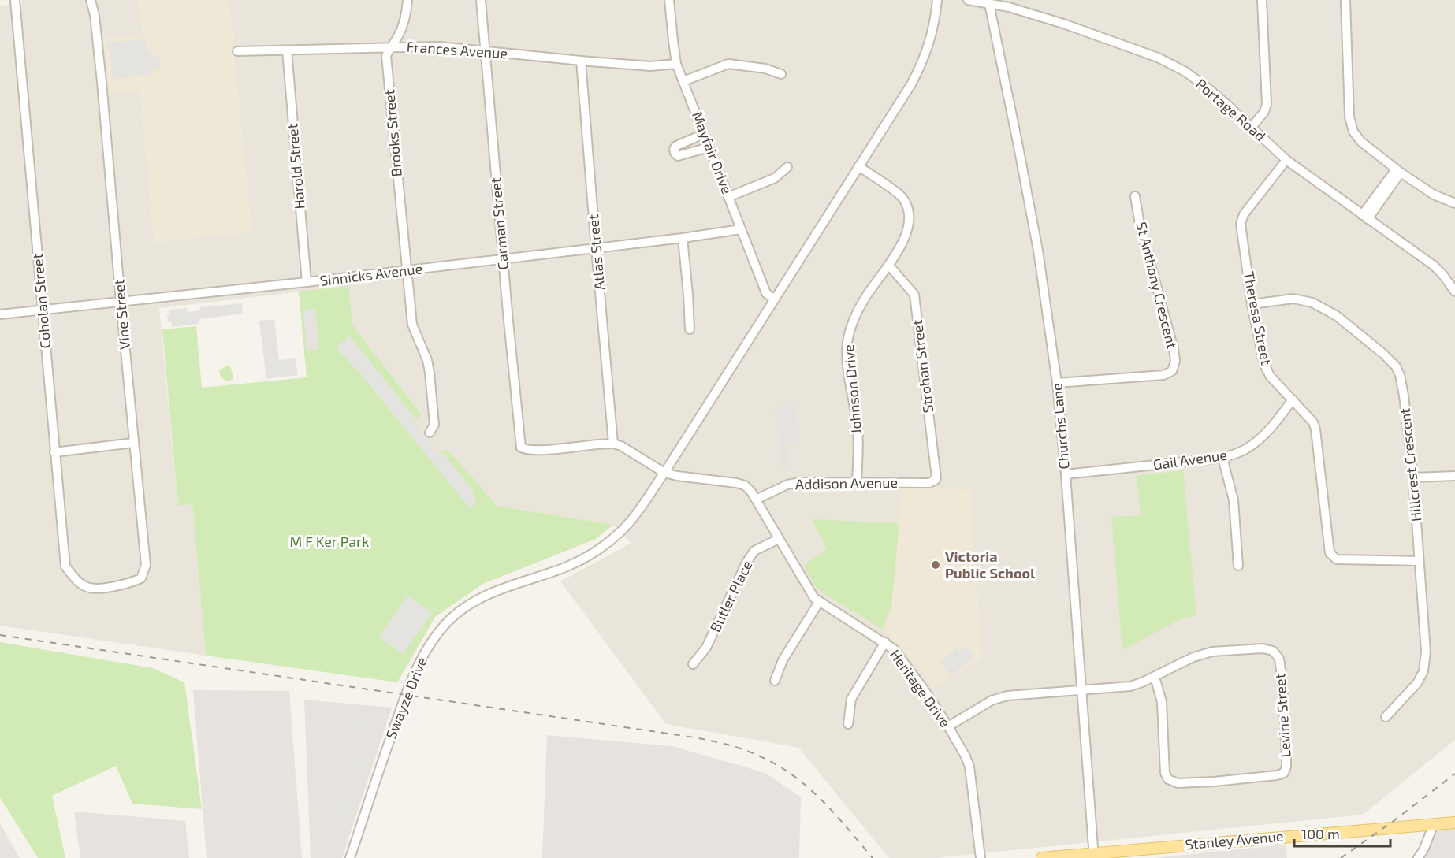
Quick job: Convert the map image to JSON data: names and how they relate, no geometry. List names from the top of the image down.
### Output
{
  "streets": {
    "main road": ["Stanley Avenue"],
    "street": [
      "Frances Avenue",
      "Portage Road",
      "Brooks Street",
      "Mayfair Drive",
      "Harold Street",
      "Carman Street",
      "Atlas Street",
      "Sinnicks Avenue",
      "St Anthony Crescent",
      "Coholan Street",
      "Vine Street",
      "Theresa Street",
      "Strohan Street",
      "Johnson Drive",
      "Churchs Lane",
      "Gail Avenue",
      "Hillcrest Crescent",
      "Addison Avenue",
      "Butler Place",
      "Heritage Drive",
      "Swayze Drive",
      "Levine Street"
    ]
  },
  "crossings": [
    ["Frances Avenue", "Brooks Street"],
    ["Frances Avenue", "Mayfair Drive"],
    ["Frances Avenue", "Harold Street"],
    ["Frances Avenue", "Carman Street"],
    ["Frances Avenue", "Atlas Street"],
    ["Portage Road", "Theresa Street"],
    ["Portage Road", "Churchs Lane"],
    ["Brooks Street", "Sinnicks Avenue"],
    ["Mayfair Drive", "Sinnicks Avenue"],
    ["Mayfair Drive", "Swayze Drive"],
    ["Harold Street", "Sinnicks Avenue"],
    ["Carman Street", "Atlas Street"],
    ["Carman Street", "Sinnicks Avenue"],
    ["Atlas Street", "Sinnicks Avenue"],
    ["Sinnicks Avenue", "Coholan Street"],
    ["Sinnicks Avenue", "Vine Street"],
    ["St Anthony Crescent", "Churchs Lane"],
    ["Coholan Street", "Vine Street"],
    ["Theresa Street", "Gail Avenue"],
    ["Theresa Street", "Hillcrest Crescent"],
    ["Strohan Street", "Johnson Drive"],
    ["Strohan Street", "Addison Avenue"],
    ["Johnson Drive", "Addison Avenue"],
    ["Johnson Drive", "Swayze Drive"],
    ["Churchs Lane", "Gail Avenue"],
    ["Churchs Lane", "Stanley Avenue"],
    ["Addison Avenue", "Heritage Drive"],
    ["Butler Place", "Heritage Drive"],
    ["Heritage Drive", "Swayze Drive"]
  ],
  "parks": ["M F Ker Park"],
  "places": ["Victoria Public School"],
  "scale_bar": "100 m"
}
